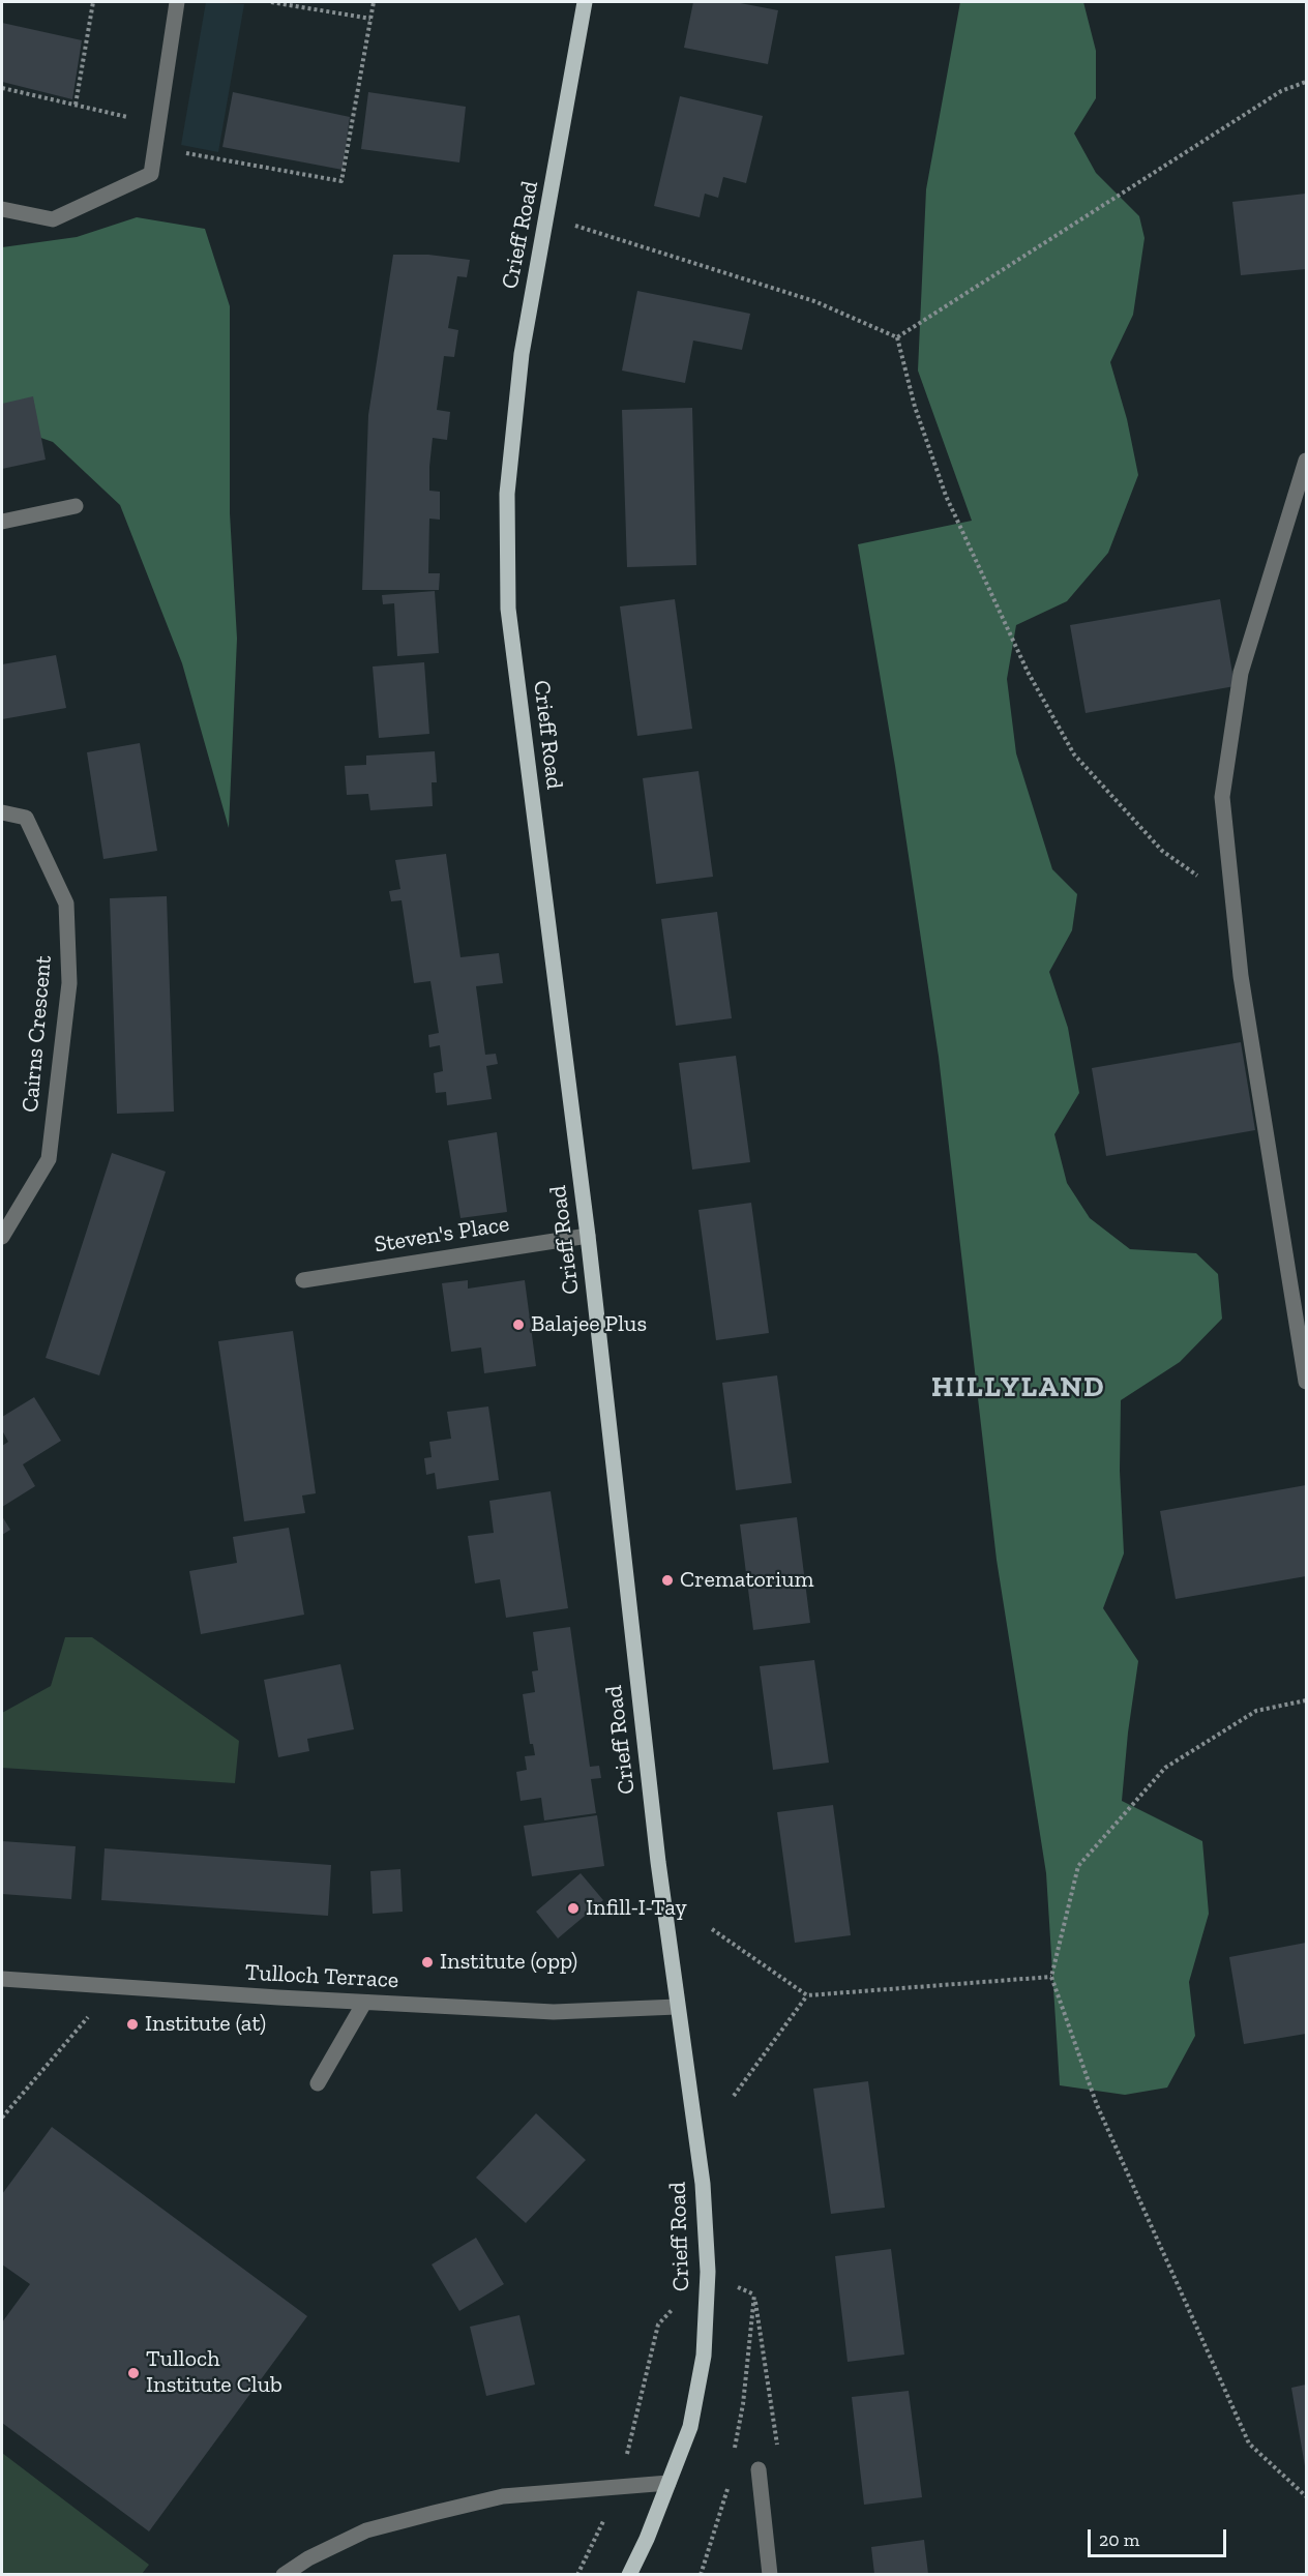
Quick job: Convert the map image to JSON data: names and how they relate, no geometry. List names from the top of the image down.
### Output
{
  "streets": {
    "main road": ["Crieff Road"],
    "street": ["Cairns Crescent", "Steven's Place", "Tulloch Terrace"]
  },
  "crossings": [
    ["Crieff Road", "Steven's Place"],
    ["Crieff Road", "Tulloch Terrace"]
  ],
  "districts": ["HILLYLAND"],
  "places": [
    "Balajee Plus",
    "Crematorium",
    "Infill-I-Tay",
    "Institute (opp)",
    "Institute (at)",
    "Tulloch Institute Club"
  ],
  "scale_bar": "20 m"
}
